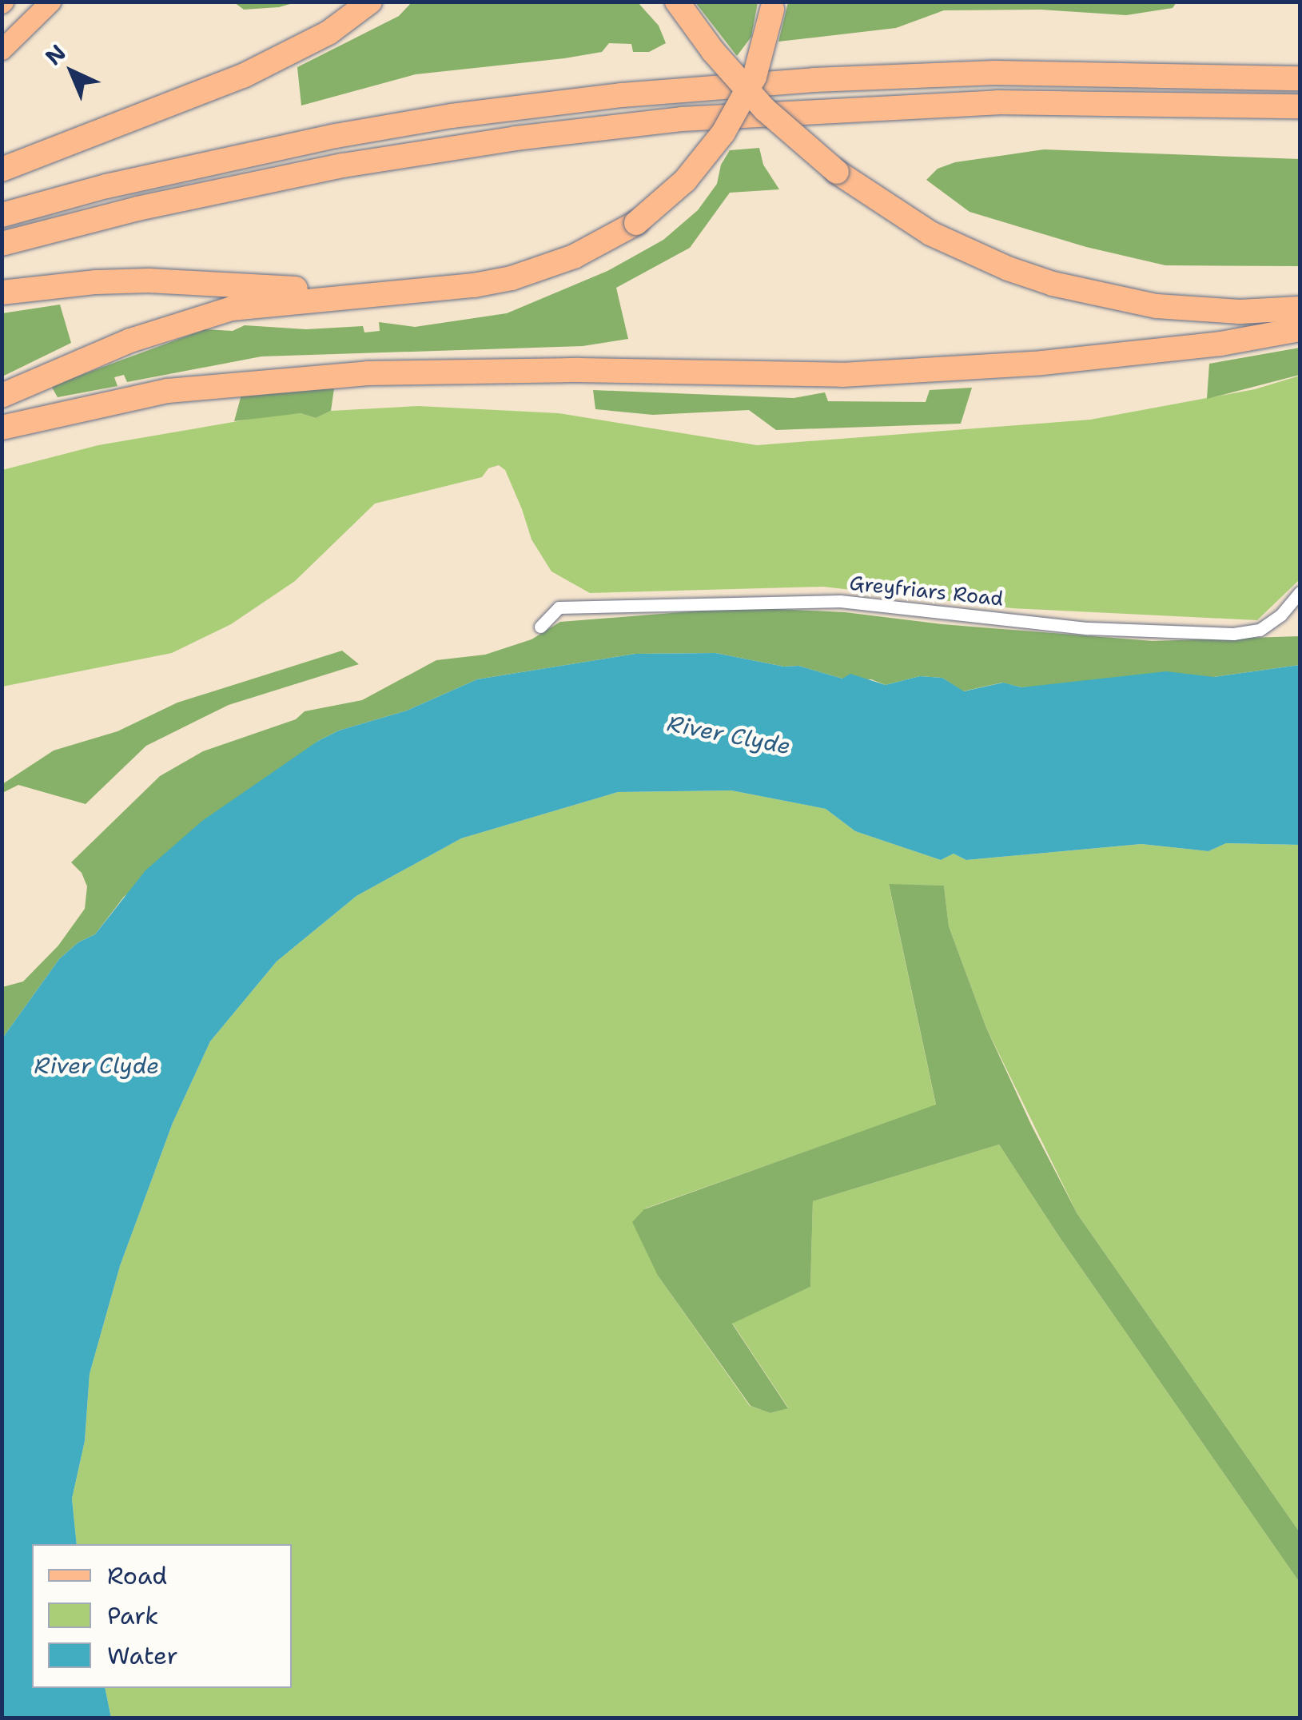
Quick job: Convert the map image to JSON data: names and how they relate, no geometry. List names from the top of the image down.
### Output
{
  "streets": {
    "street": ["Greyfriars Road"]
  },
  "water": ["River Clyde"],
  "legend": ["Road", "Park", "Water"],
  "north": "top left"
}
